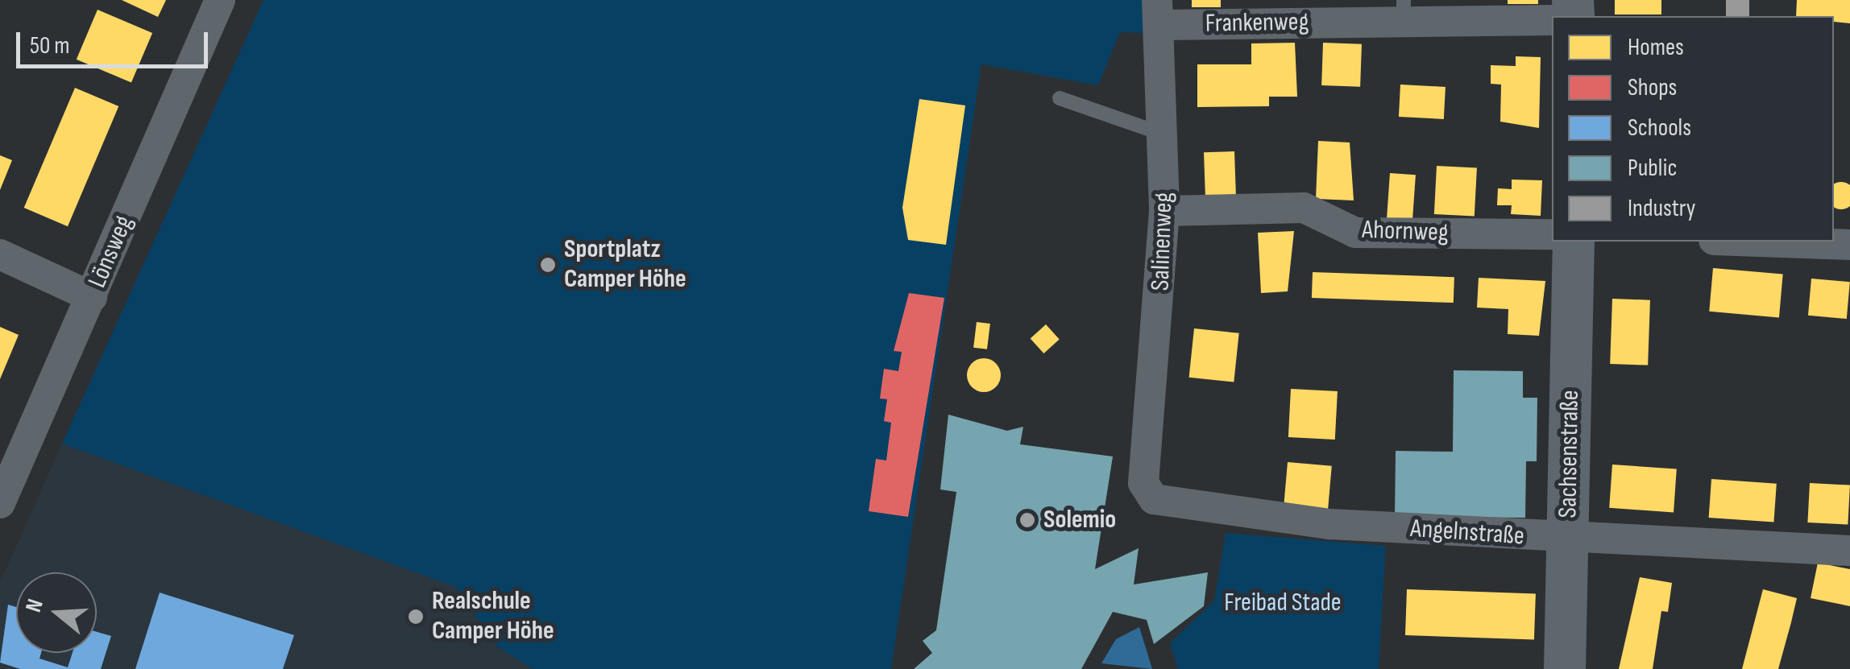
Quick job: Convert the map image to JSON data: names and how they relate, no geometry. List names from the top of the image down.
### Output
{
  "streets": {
    "street": [
      "Frankenweg",
      "Ahornweg",
      "Salinenweg",
      "Lönsweg",
      "Sachsenstraße",
      "Angelnstraße"
    ]
  },
  "crossings": [
    ["Frankenweg", "Salinenweg"],
    ["Ahornweg", "Salinenweg"],
    ["Salinenweg", "Angelnstraße"],
    ["Sachsenstraße", "Angelnstraße"]
  ],
  "parks": ["Freibad Stade"],
  "places": ["Sportplatz Camper Höhe", "Solemio", "Realschule Camper Höhe"],
  "legend": [
    "Homes",
    "Shops",
    "Schools",
    "Public",
    "Industry"
  ],
  "scale_bar": "50 m",
  "north": "left"
}
